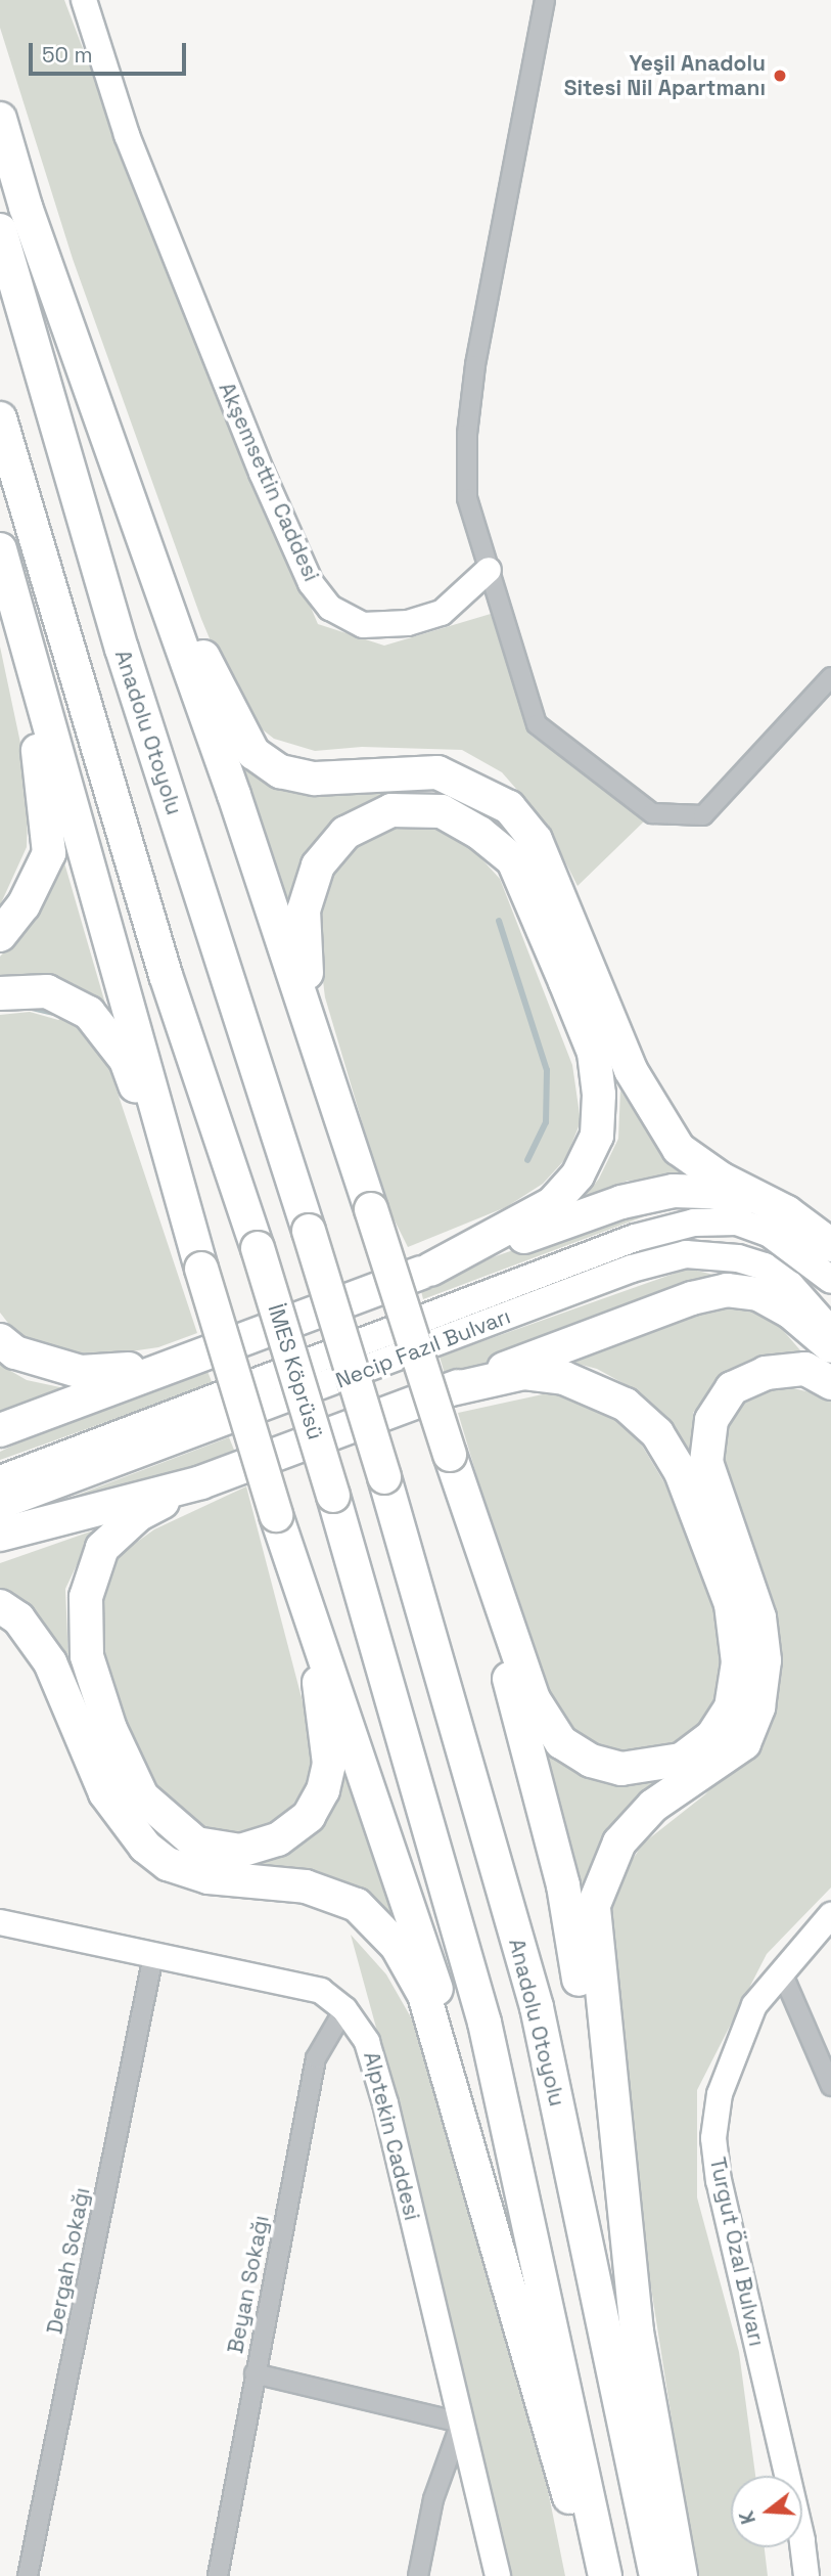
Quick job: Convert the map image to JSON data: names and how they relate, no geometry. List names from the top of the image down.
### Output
{
  "streets": {
    "highway": ["Anadolu Otoyolu", "İMES Köprüsü"],
    "main road": [
      "Akşemsettin Caddesi",
      "Necip Fazıl Bulvarı",
      "Alptekin Caddesi",
      "Turgut Özal Bulvarı"
    ],
    "street": ["Dergah Sokağı", "Beyan Sokağı"]
  },
  "crossings": [
    ["Alptekin Caddesi", "Dergah Sokağı"],
    ["Alptekin Caddesi", "Beyan Sokağı"]
  ],
  "places": ["Yeşil Anadolu Sitesi Nil Apartmanı"],
  "scale_bar": "50 m",
  "north": "left"
}
